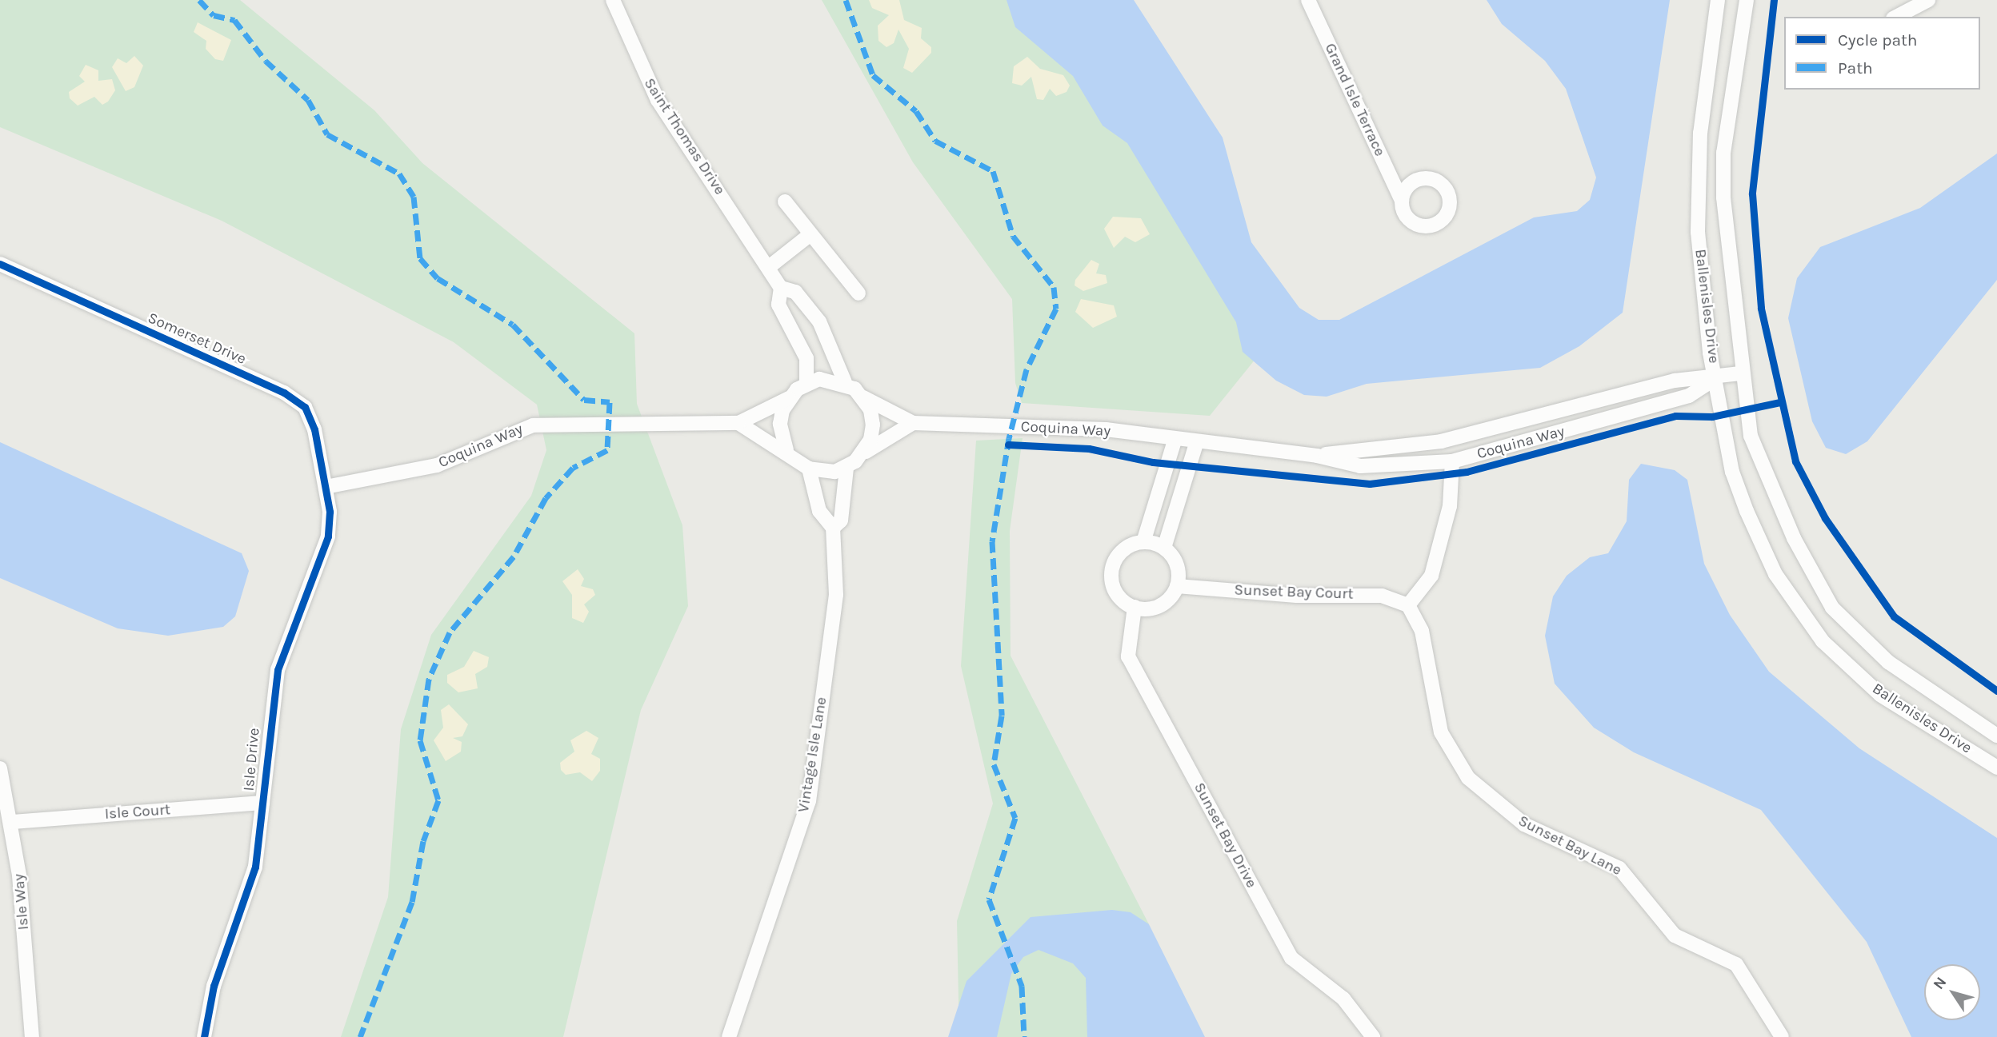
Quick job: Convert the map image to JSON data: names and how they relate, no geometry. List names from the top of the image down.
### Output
{
  "streets": {
    "street": [
      "Grand Isle Terrace",
      "Saint Thomas Drive",
      "Ballenisles Drive",
      "Somerset Drive",
      "Coquina Way",
      "Sunset Bay Court",
      "Vintage Isle Lane",
      "Isle Drive",
      "Isle Court",
      "Sunset Bay Drive",
      "Sunset Bay Lane",
      "Isle Way"
    ]
  },
  "crossings": [
    ["Saint Thomas Drive", "Coquina Way"],
    ["Saint Thomas Drive", "Vintage Isle Lane"],
    ["Ballenisles Drive", "Coquina Way"],
    ["Somerset Drive", "Coquina Way"],
    ["Somerset Drive", "Isle Drive"],
    ["Coquina Way", "Vintage Isle Lane"],
    ["Coquina Way", "Isle Drive"],
    ["Sunset Bay Court", "Sunset Bay Drive"],
    ["Sunset Bay Court", "Sunset Bay Lane"],
    ["Isle Drive", "Isle Court"],
    ["Isle Court", "Isle Way"]
  ],
  "legend": ["Cycle path", "Path"],
  "north": "top left"
}
